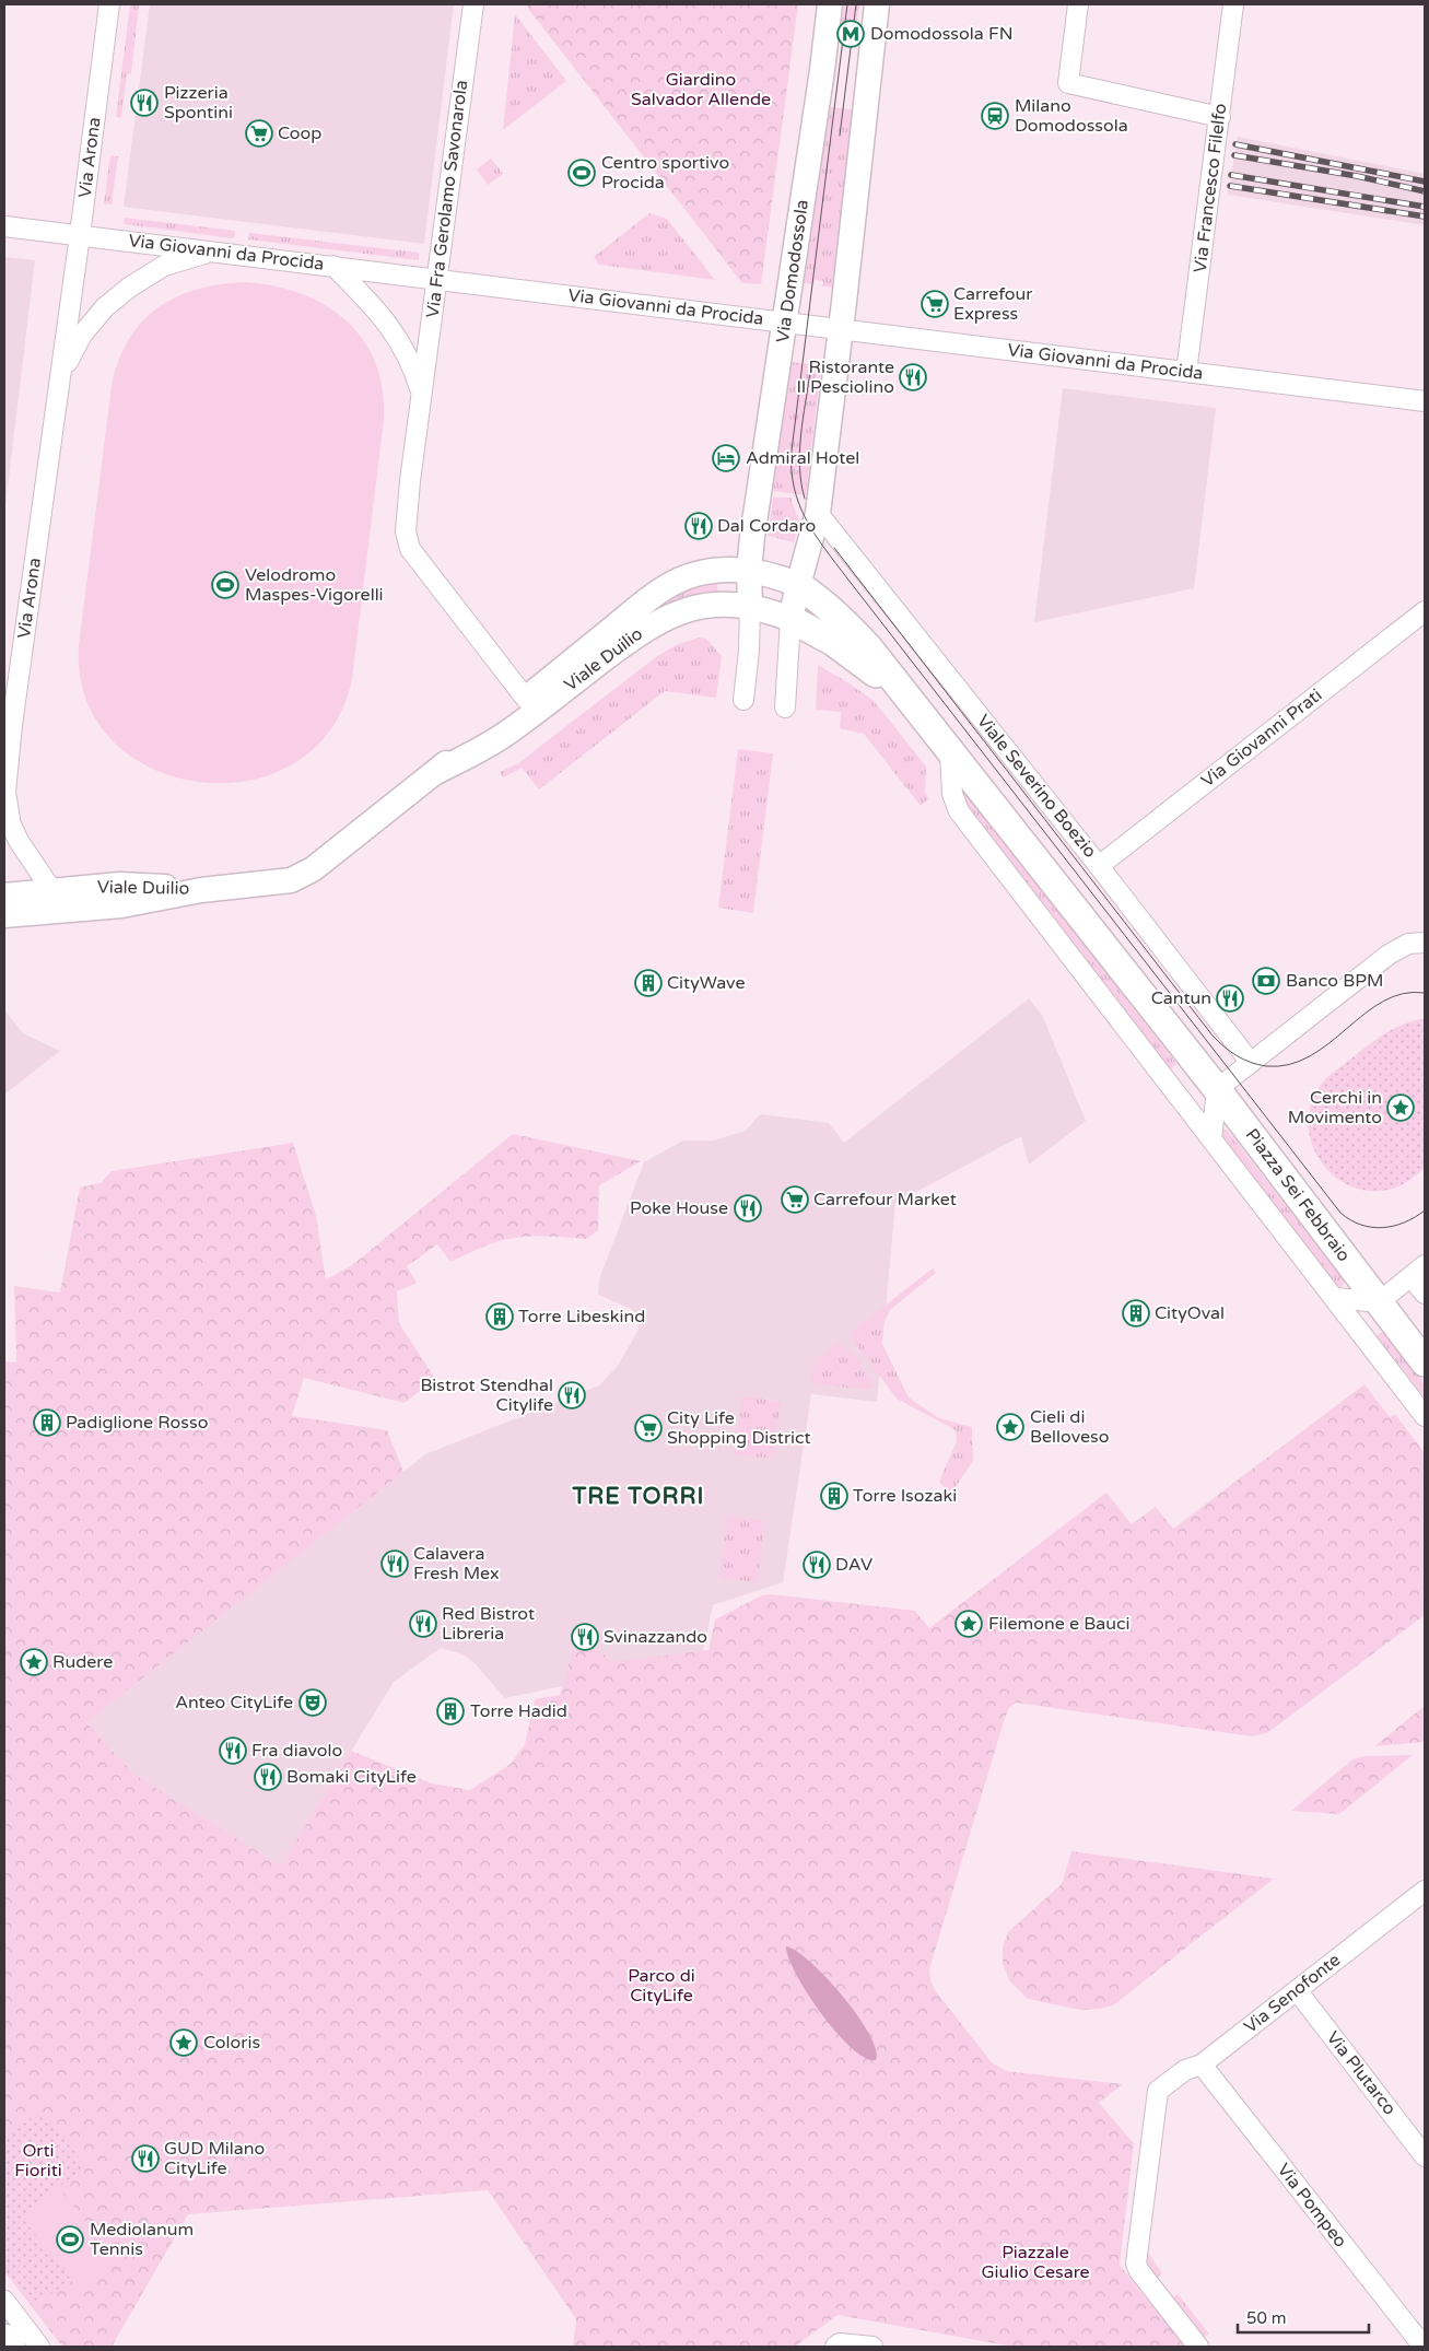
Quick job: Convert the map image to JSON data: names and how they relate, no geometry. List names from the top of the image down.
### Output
{
  "streets": {
    "main road": ["Piazza Sei Febbraio"],
    "street": [
      "Via Arona",
      "Via Francesco Filelfo",
      "Via Fra Gerolamo Savonarola",
      "Via Giovanni da Procida",
      "Via Domodossola",
      "Viale Duilio",
      "Via Giovanni Prati",
      "Viale Severino Boezio",
      "Via Senofonte",
      "Via Plutarco",
      "Via Pompeo"
    ]
  },
  "crossings": [
    ["Via Arona", "Via Giovanni da Procida"],
    ["Via Arona", "Viale Duilio"],
    ["Via Francesco Filelfo", "Via Giovanni da Procida"],
    ["Via Fra Gerolamo Savonarola", "Via Giovanni da Procida"],
    ["Via Fra Gerolamo Savonarola", "Viale Duilio"],
    ["Via Giovanni da Procida", "Via Domodossola"],
    ["Via Domodossola", "Viale Duilio"],
    ["Via Giovanni Prati", "Viale Severino Boezio"],
    ["Via Senofonte", "Via Plutarco"],
    ["Via Senofonte", "Via Pompeo"]
  ],
  "districts": ["TRE TORRI"],
  "parks": [
    "Giardino Salvador Allende",
    "Parco di CityLife",
    "Orti Fioriti",
    "Piazzale Giulio Cesare"
  ],
  "places": {
    "metro station": ["Domodossola FN"],
    "restaurant": [
      "Pizzeria Spontini",
      "Ristorante Il Pesciolino",
      "Dal Cordaro",
      "Cantun",
      "Poke House",
      "Bistrot Stendhal Citylife",
      "Calavera Fresh Mex",
      "DAV",
      "Red Bistrot Libreria",
      "Svinazzando",
      "Fra diavolo",
      "Bomaki CityLife",
      "GUD Milano CityLife"
    ],
    "station": ["Milano Domodossola"],
    "supermarket": [
      "Coop",
      "Carrefour Express",
      "Carrefour Market",
      "City Life Shopping District"
    ],
    "sports": ["Centro sportivo Procida", "Velodromo Maspes-Vigorelli", "Mediolanum Tennis"],
    "hotel": ["Admiral Hotel"],
    "bank": ["Banco BPM"],
    "building": [
      "CityWave",
      "CityOval",
      "Torre Libeskind",
      "Padiglione Rosso",
      "Torre Isozaki",
      "Torre Hadid"
    ],
    "place": [
      "Cerchi in Movimento",
      "Cieli di Belloveso",
      "Filemone e Bauci",
      "Rudere",
      "Coloris"
    ],
    "theatre": ["Anteo CityLife"]
  },
  "scale_bar": "50 m"
}
